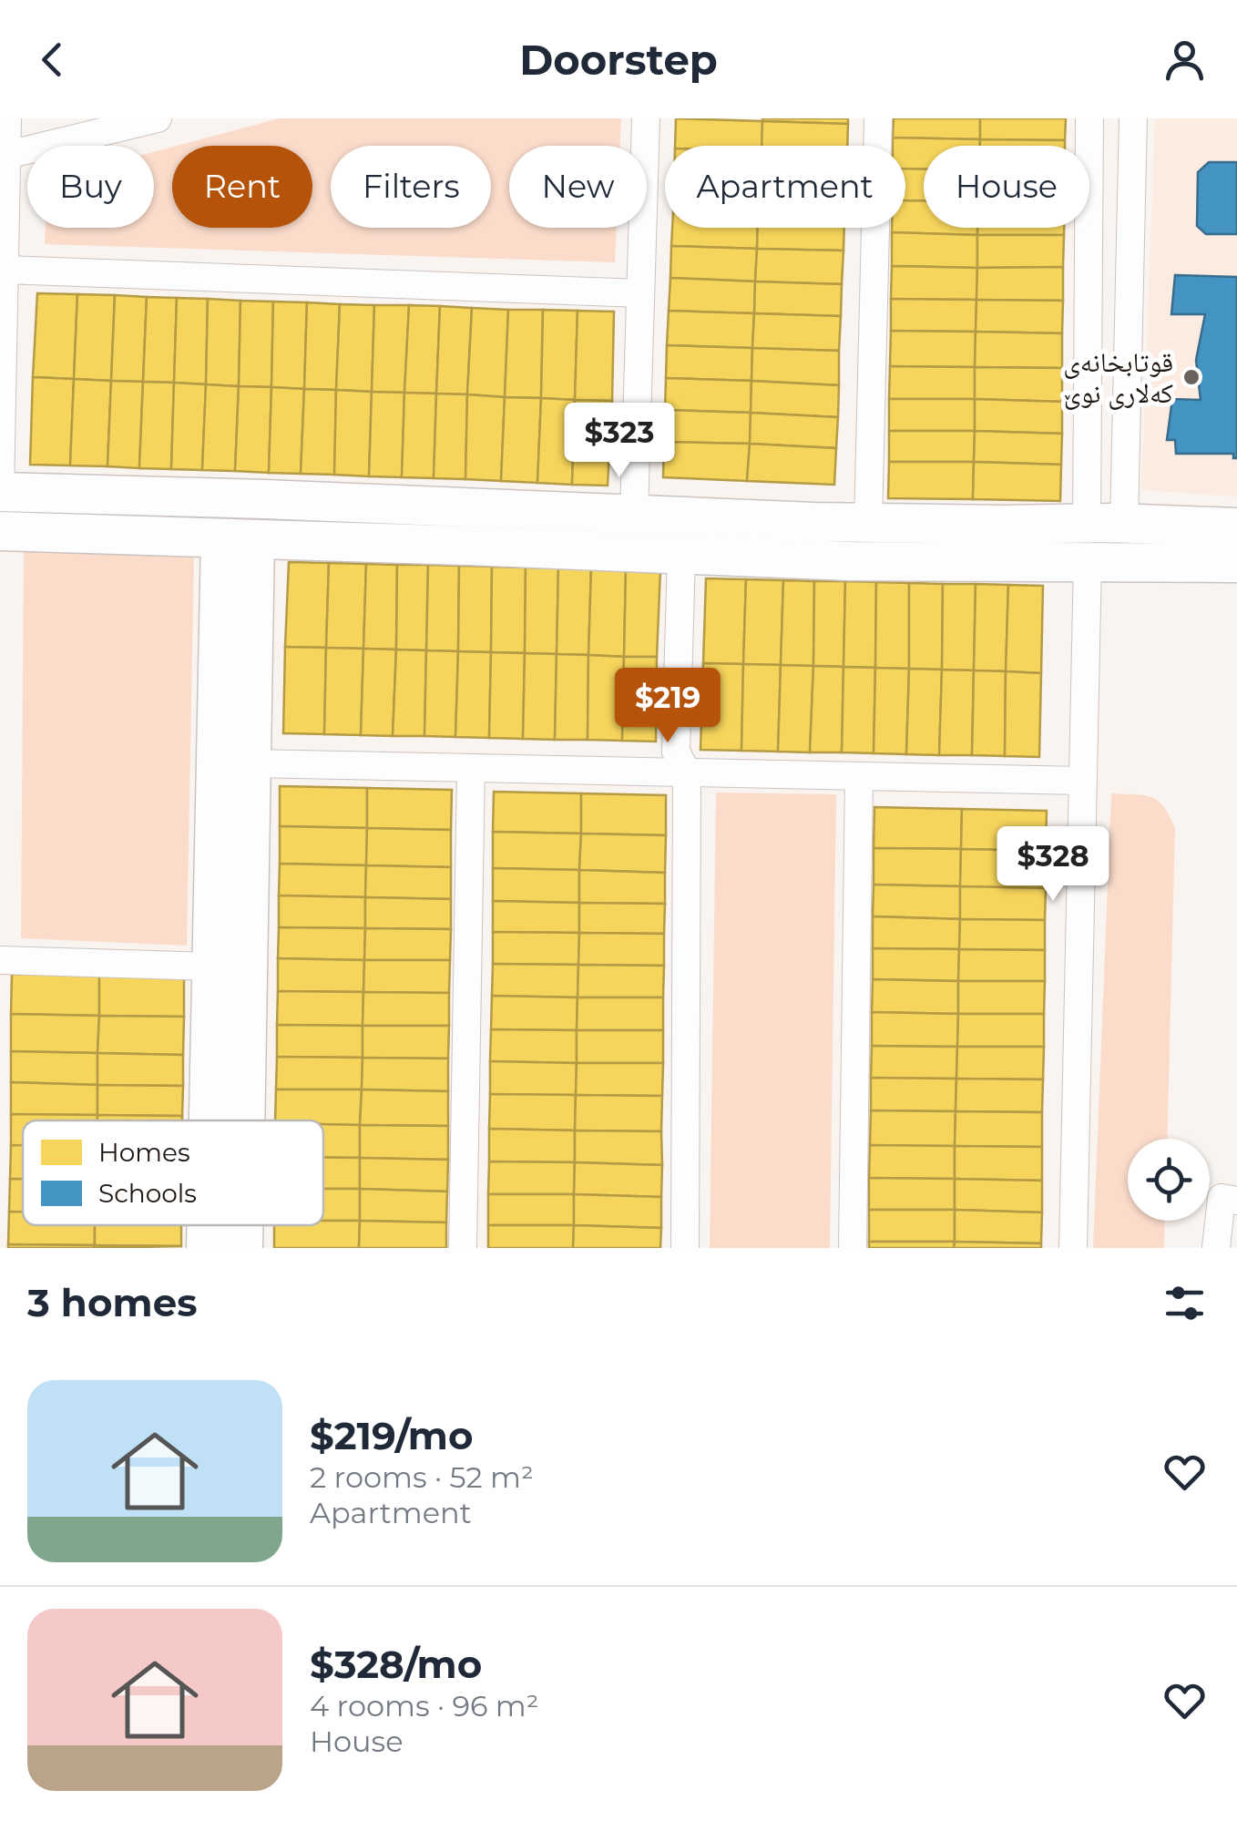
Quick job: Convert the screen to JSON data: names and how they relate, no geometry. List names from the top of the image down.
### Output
{
  "places": ["قوتابخانەی کەلاری نوێ"],
  "legend": ["Homes", "Schools"],
  "page": {
    "header": "Doorstep",
    "chip": [
      "Buy",
      "Rent",
      "Filters",
      "New",
      "Apartment",
      "House"
    ],
    "price": ["$323", "$219", "$328"],
    "heading": "3 homes",
    "list": [
      {
        "name": "$219/mo",
        "note": "2 rooms · 52 m² · Apartment"
      },
      {
        "name": "$328/mo",
        "note": "4 rooms · 96 m² · House"
      }
    ]
  }
}
